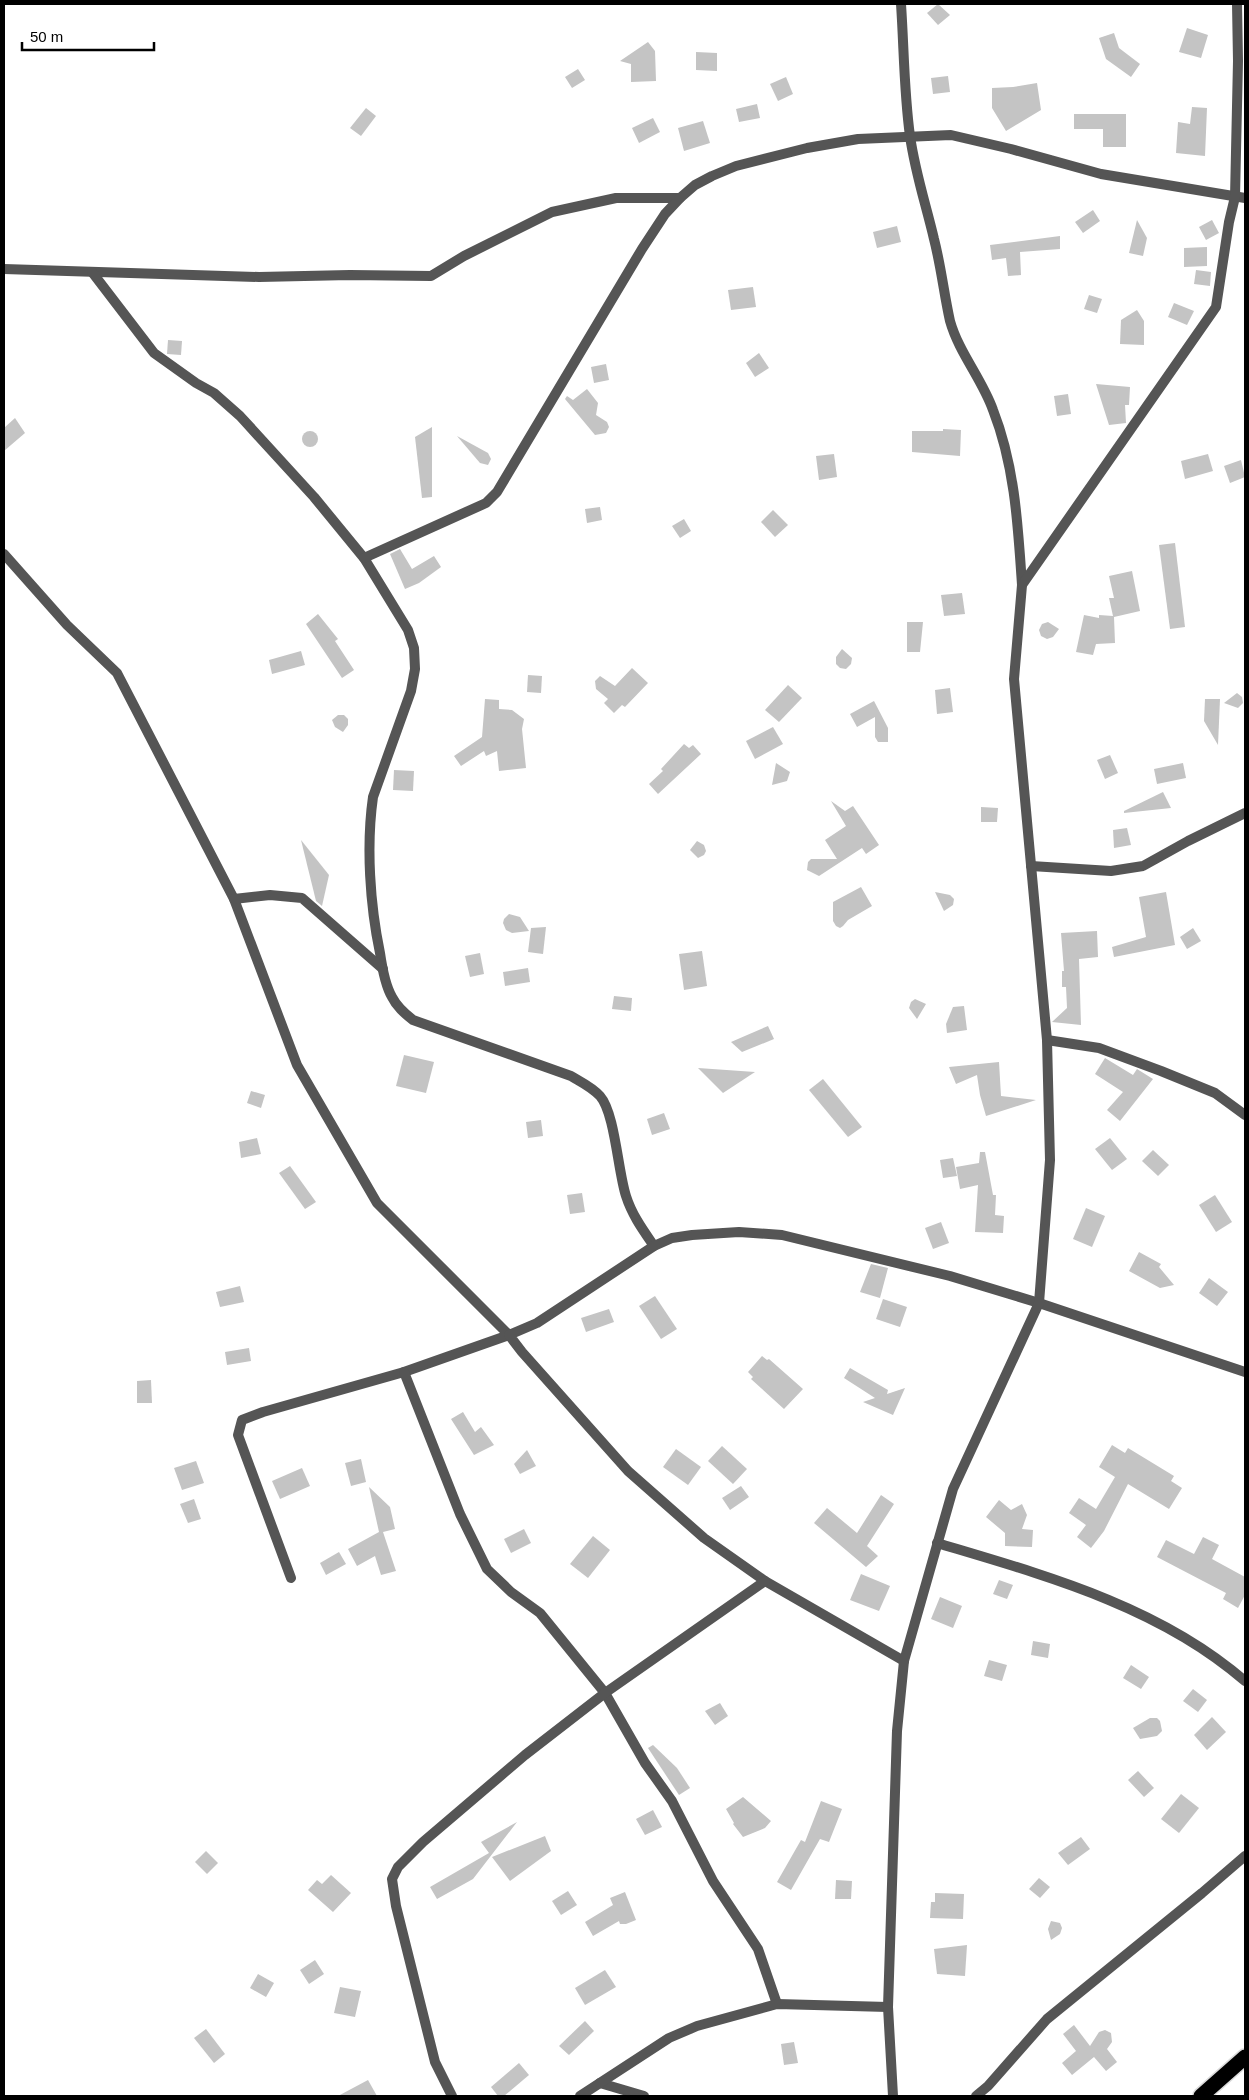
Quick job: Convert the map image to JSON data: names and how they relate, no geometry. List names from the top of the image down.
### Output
{
  "scale_bar": "50 m"
}
